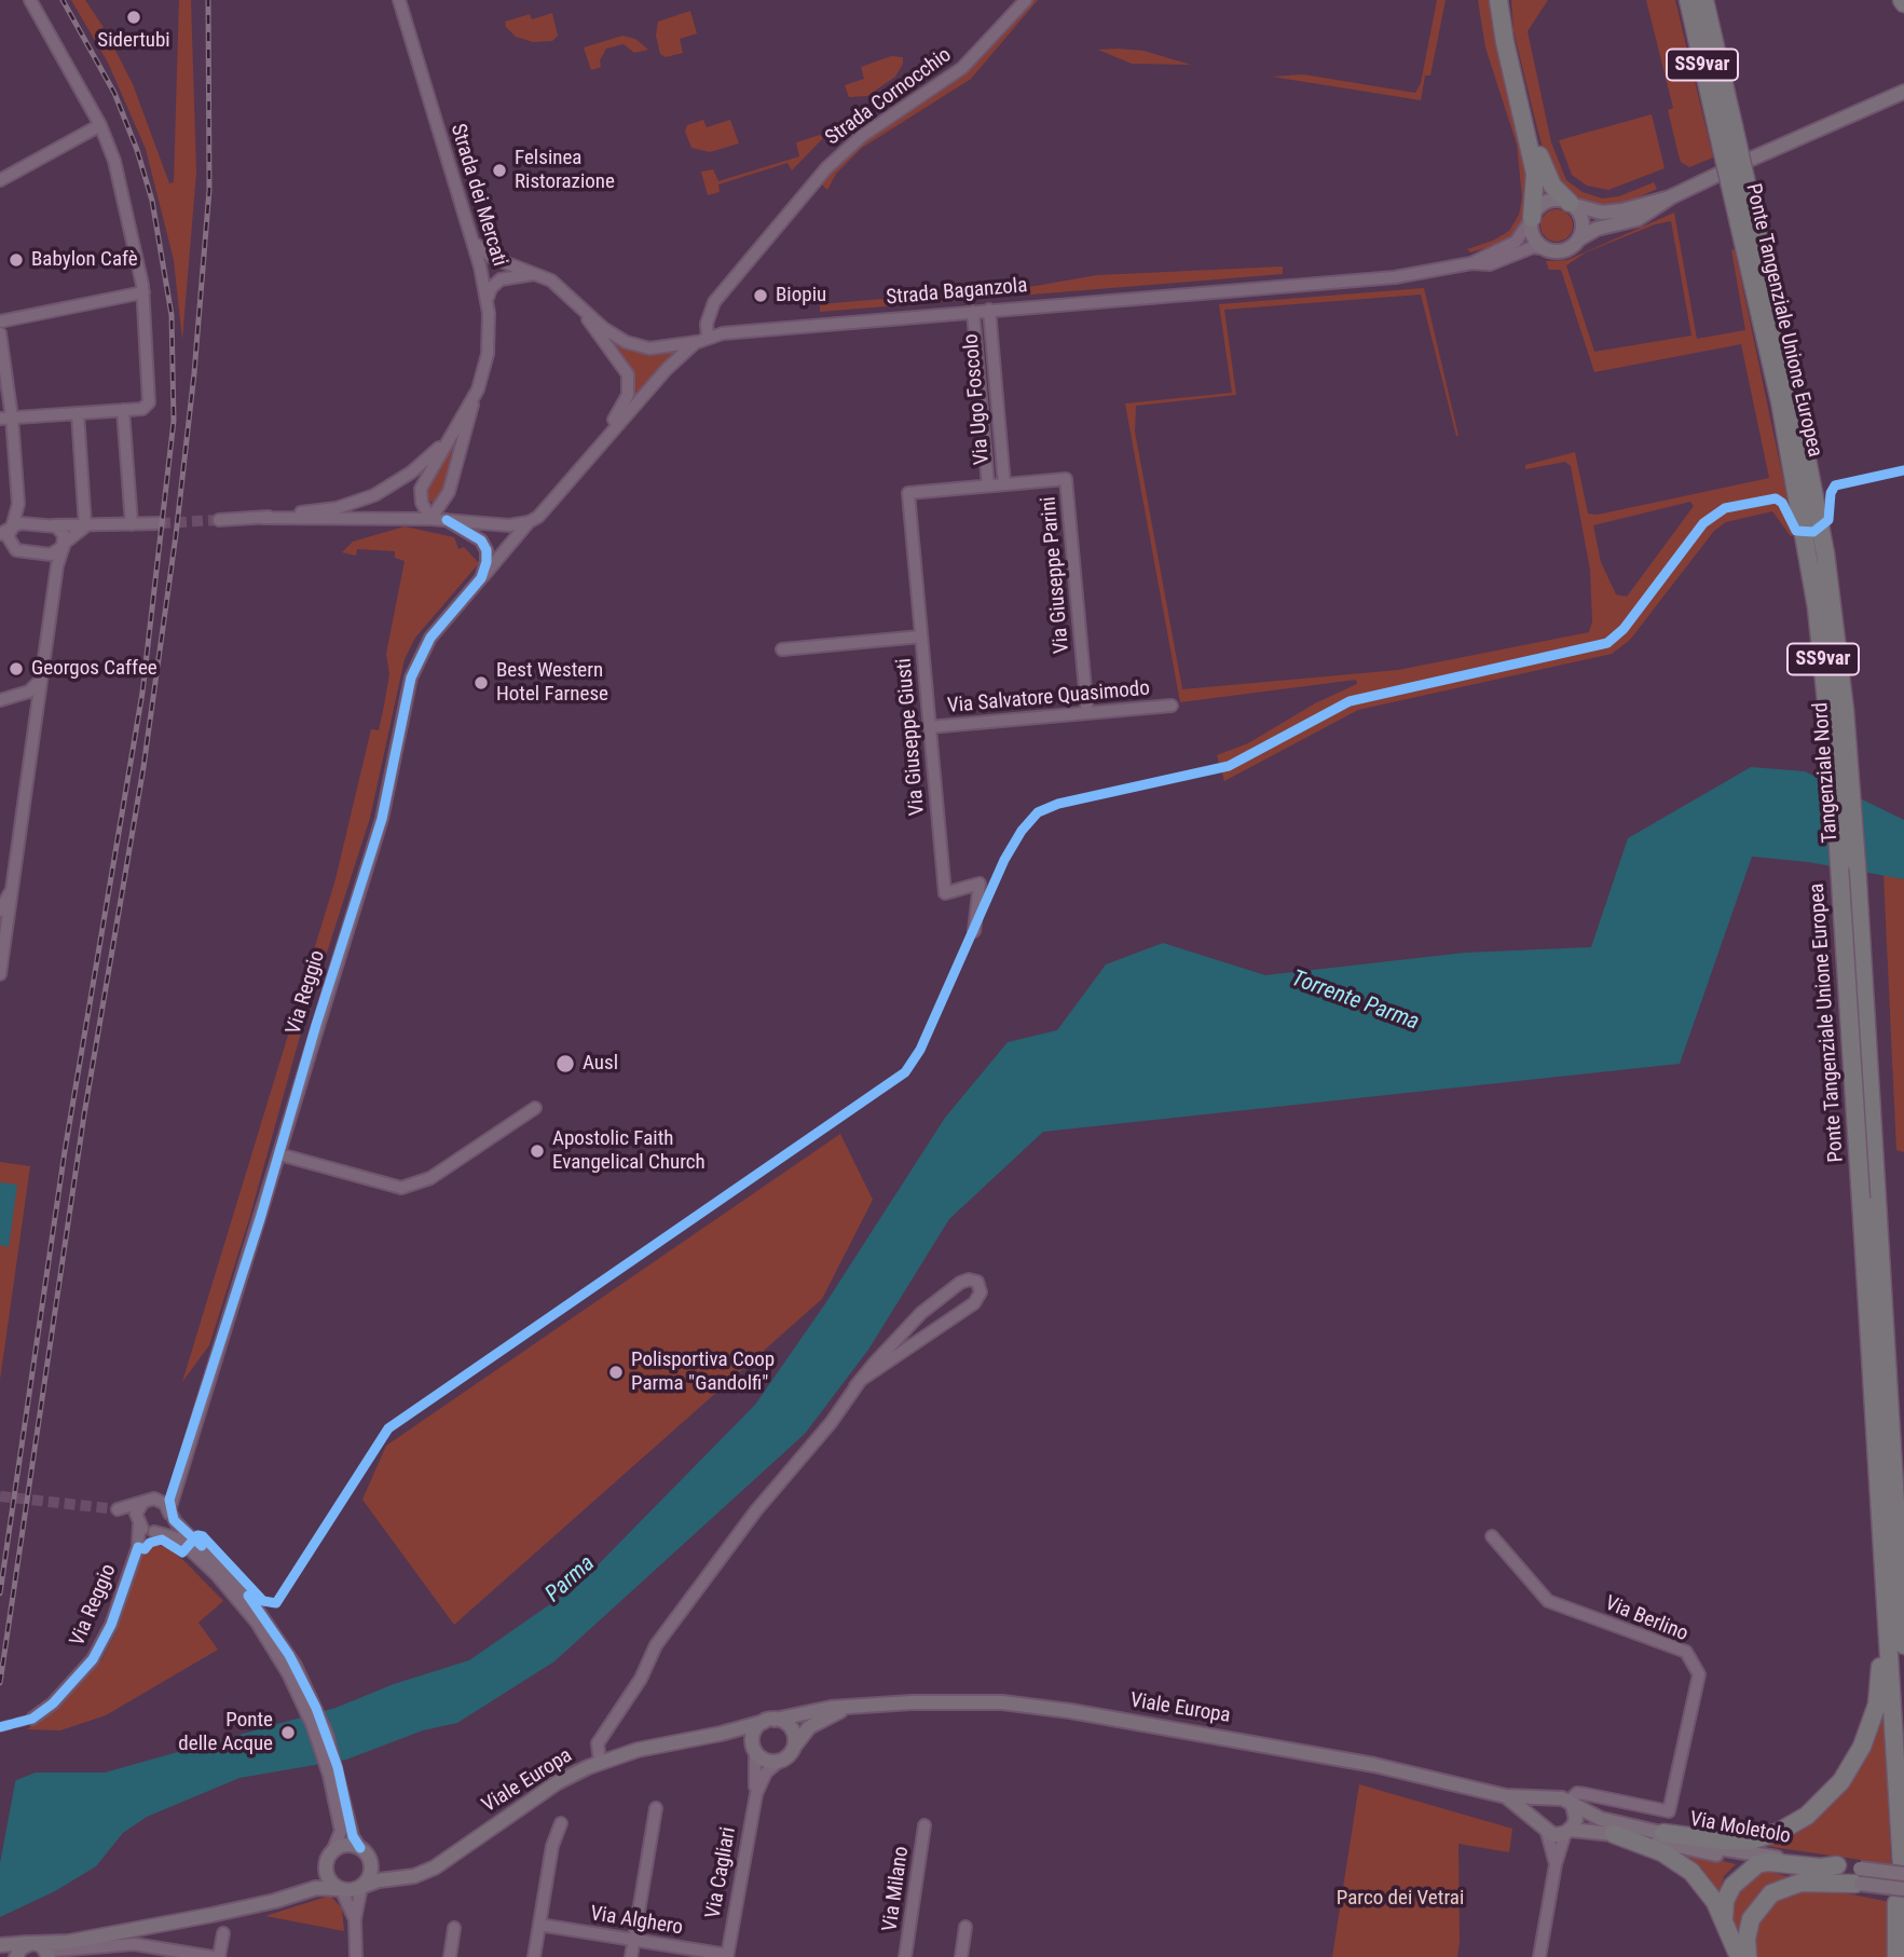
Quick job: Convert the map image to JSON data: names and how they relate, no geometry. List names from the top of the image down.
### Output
{
  "streets": {
    "highway": ["SS9var", "Tangenziale Nord"],
    "main road": ["Strada Baganzola", "Viale Europa", "Via Moletolo"],
    "street": [
      "Strada Cornocchio",
      "Strada dei Mercati",
      "Via Ugo Foscolo",
      "Via Giuseppe Parini",
      "Via Salvatore Quasimodo",
      "Via Giuseppe Giusti",
      "Via Reggio",
      "Via Berlino",
      "Via Cagliari",
      "Via Milano",
      "Via Alghero"
    ]
  },
  "crossings": [
    ["SS9var", "Tangenziale Nord"],
    ["Strada Cornocchio", "Strada Baganzola"],
    ["Strada dei Mercati", "Strada Baganzola"],
    ["Strada Baganzola", "Via Ugo Foscolo"],
    ["Via Ugo Foscolo", "Via Giuseppe Parini"],
    ["Via Ugo Foscolo", "Via Giuseppe Giusti"],
    ["Via Giuseppe Parini", "Via Salvatore Quasimodo"],
    ["Via Salvatore Quasimodo", "Via Giuseppe Giusti"],
    ["Via Berlino", "Via Moletolo"],
    ["Viale Europa", "Via Moletolo"],
    ["Viale Europa", "Via Cagliari"],
    ["Via Cagliari", "Via Alghero"]
  ],
  "water": ["Torrente Parma", "Parma"],
  "parks": ["Parco dei Vetrai"],
  "places": [
    "Sidertubi",
    "Felsinea Ristorazione",
    "Babylon Cafè",
    "Biopiu",
    "Georgos Caffee",
    "Best Western Hotel Farnese",
    "Ausl",
    "Apostolic Faith Evangelical Church",
    "Polisportiva Coop Parma \"Gandolfi\"",
    "Ponte delle Acque"
  ]
}
